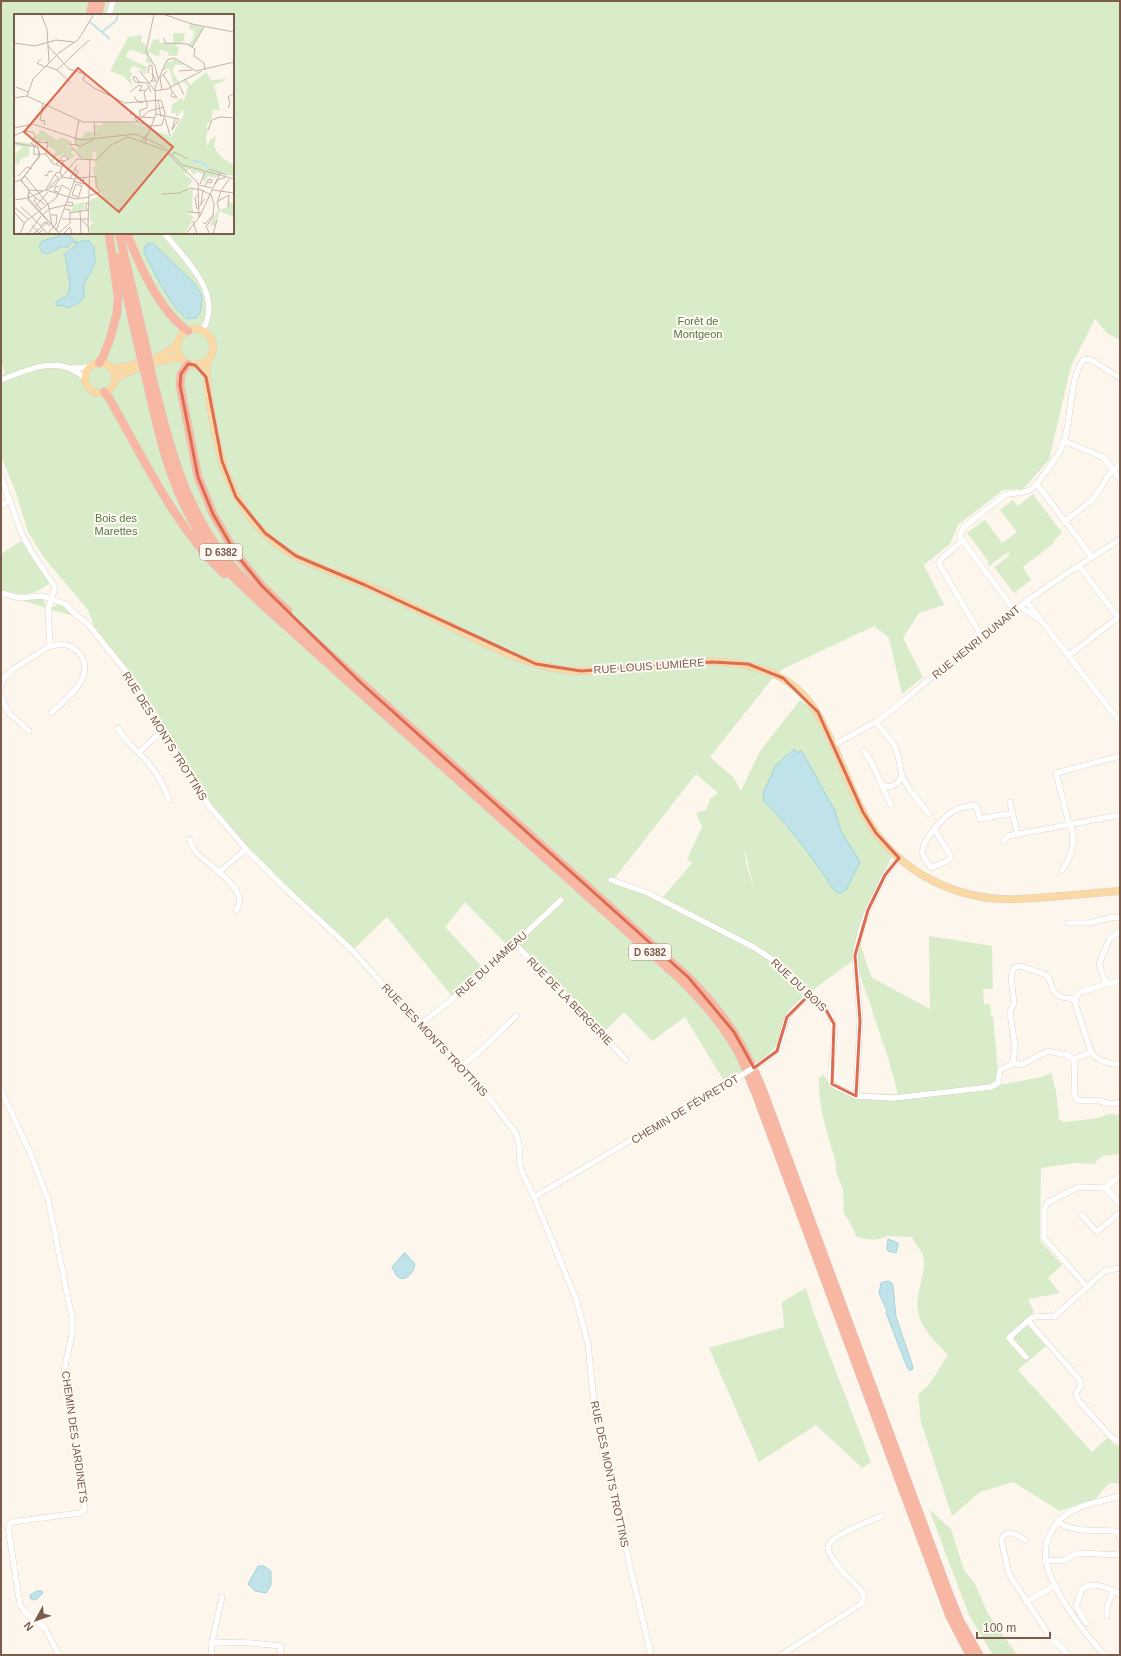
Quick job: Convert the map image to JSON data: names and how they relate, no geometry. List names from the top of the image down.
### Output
{
  "streets": {
    "highway": ["D 6382"],
    "main road": ["RUE LOUIS LUMIÈRE"],
    "street": [
      "RUE HENRI DUNANT",
      "RUE DES MONTS TROTTINS",
      "RUE DU HAMEAU",
      "RUE DU BOIS",
      "RUE DE LA BERGERIE",
      "CHEMIN DE FÉVRETOT",
      "CHEMIN DES JARDINETS"
    ]
  },
  "crossings": [
    ["RUE HENRI DUNANT", "RUE LOUIS LUMIÈRE"],
    ["RUE DES MONTS TROTTINS", "RUE DU HAMEAU"],
    ["RUE DES MONTS TROTTINS", "CHEMIN DE FÉVRETOT"],
    ["RUE DU HAMEAU", "RUE DE LA BERGERIE"],
    ["RUE DU BOIS", "CHEMIN DE FÉVRETOT"]
  ],
  "parks": ["Forêt de Montgeon", "Bois des Marettes"],
  "scale_bar": "100 m",
  "north": "bottom left"
}
